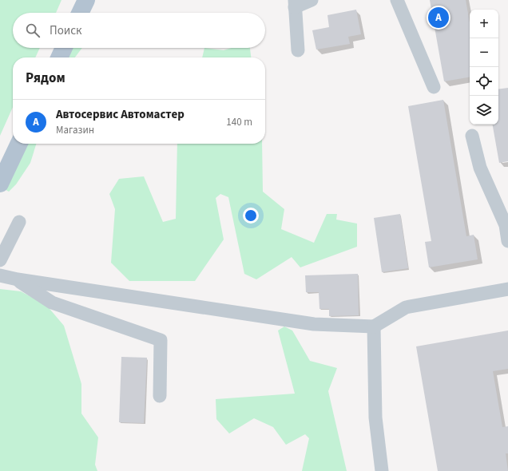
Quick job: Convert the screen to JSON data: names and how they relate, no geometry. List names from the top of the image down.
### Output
{
  "page": {
    "pins": "A",
    "map_buttons": ["+", "−"],
    "search": "Поиск",
    "heading": "Рядом",
    "list": [
      {
        "mark": "A",
        "name": "Автосервис Автомастер",
        "note": "Магазин",
        "value": "140 m"
      }
    ]
  }
}
